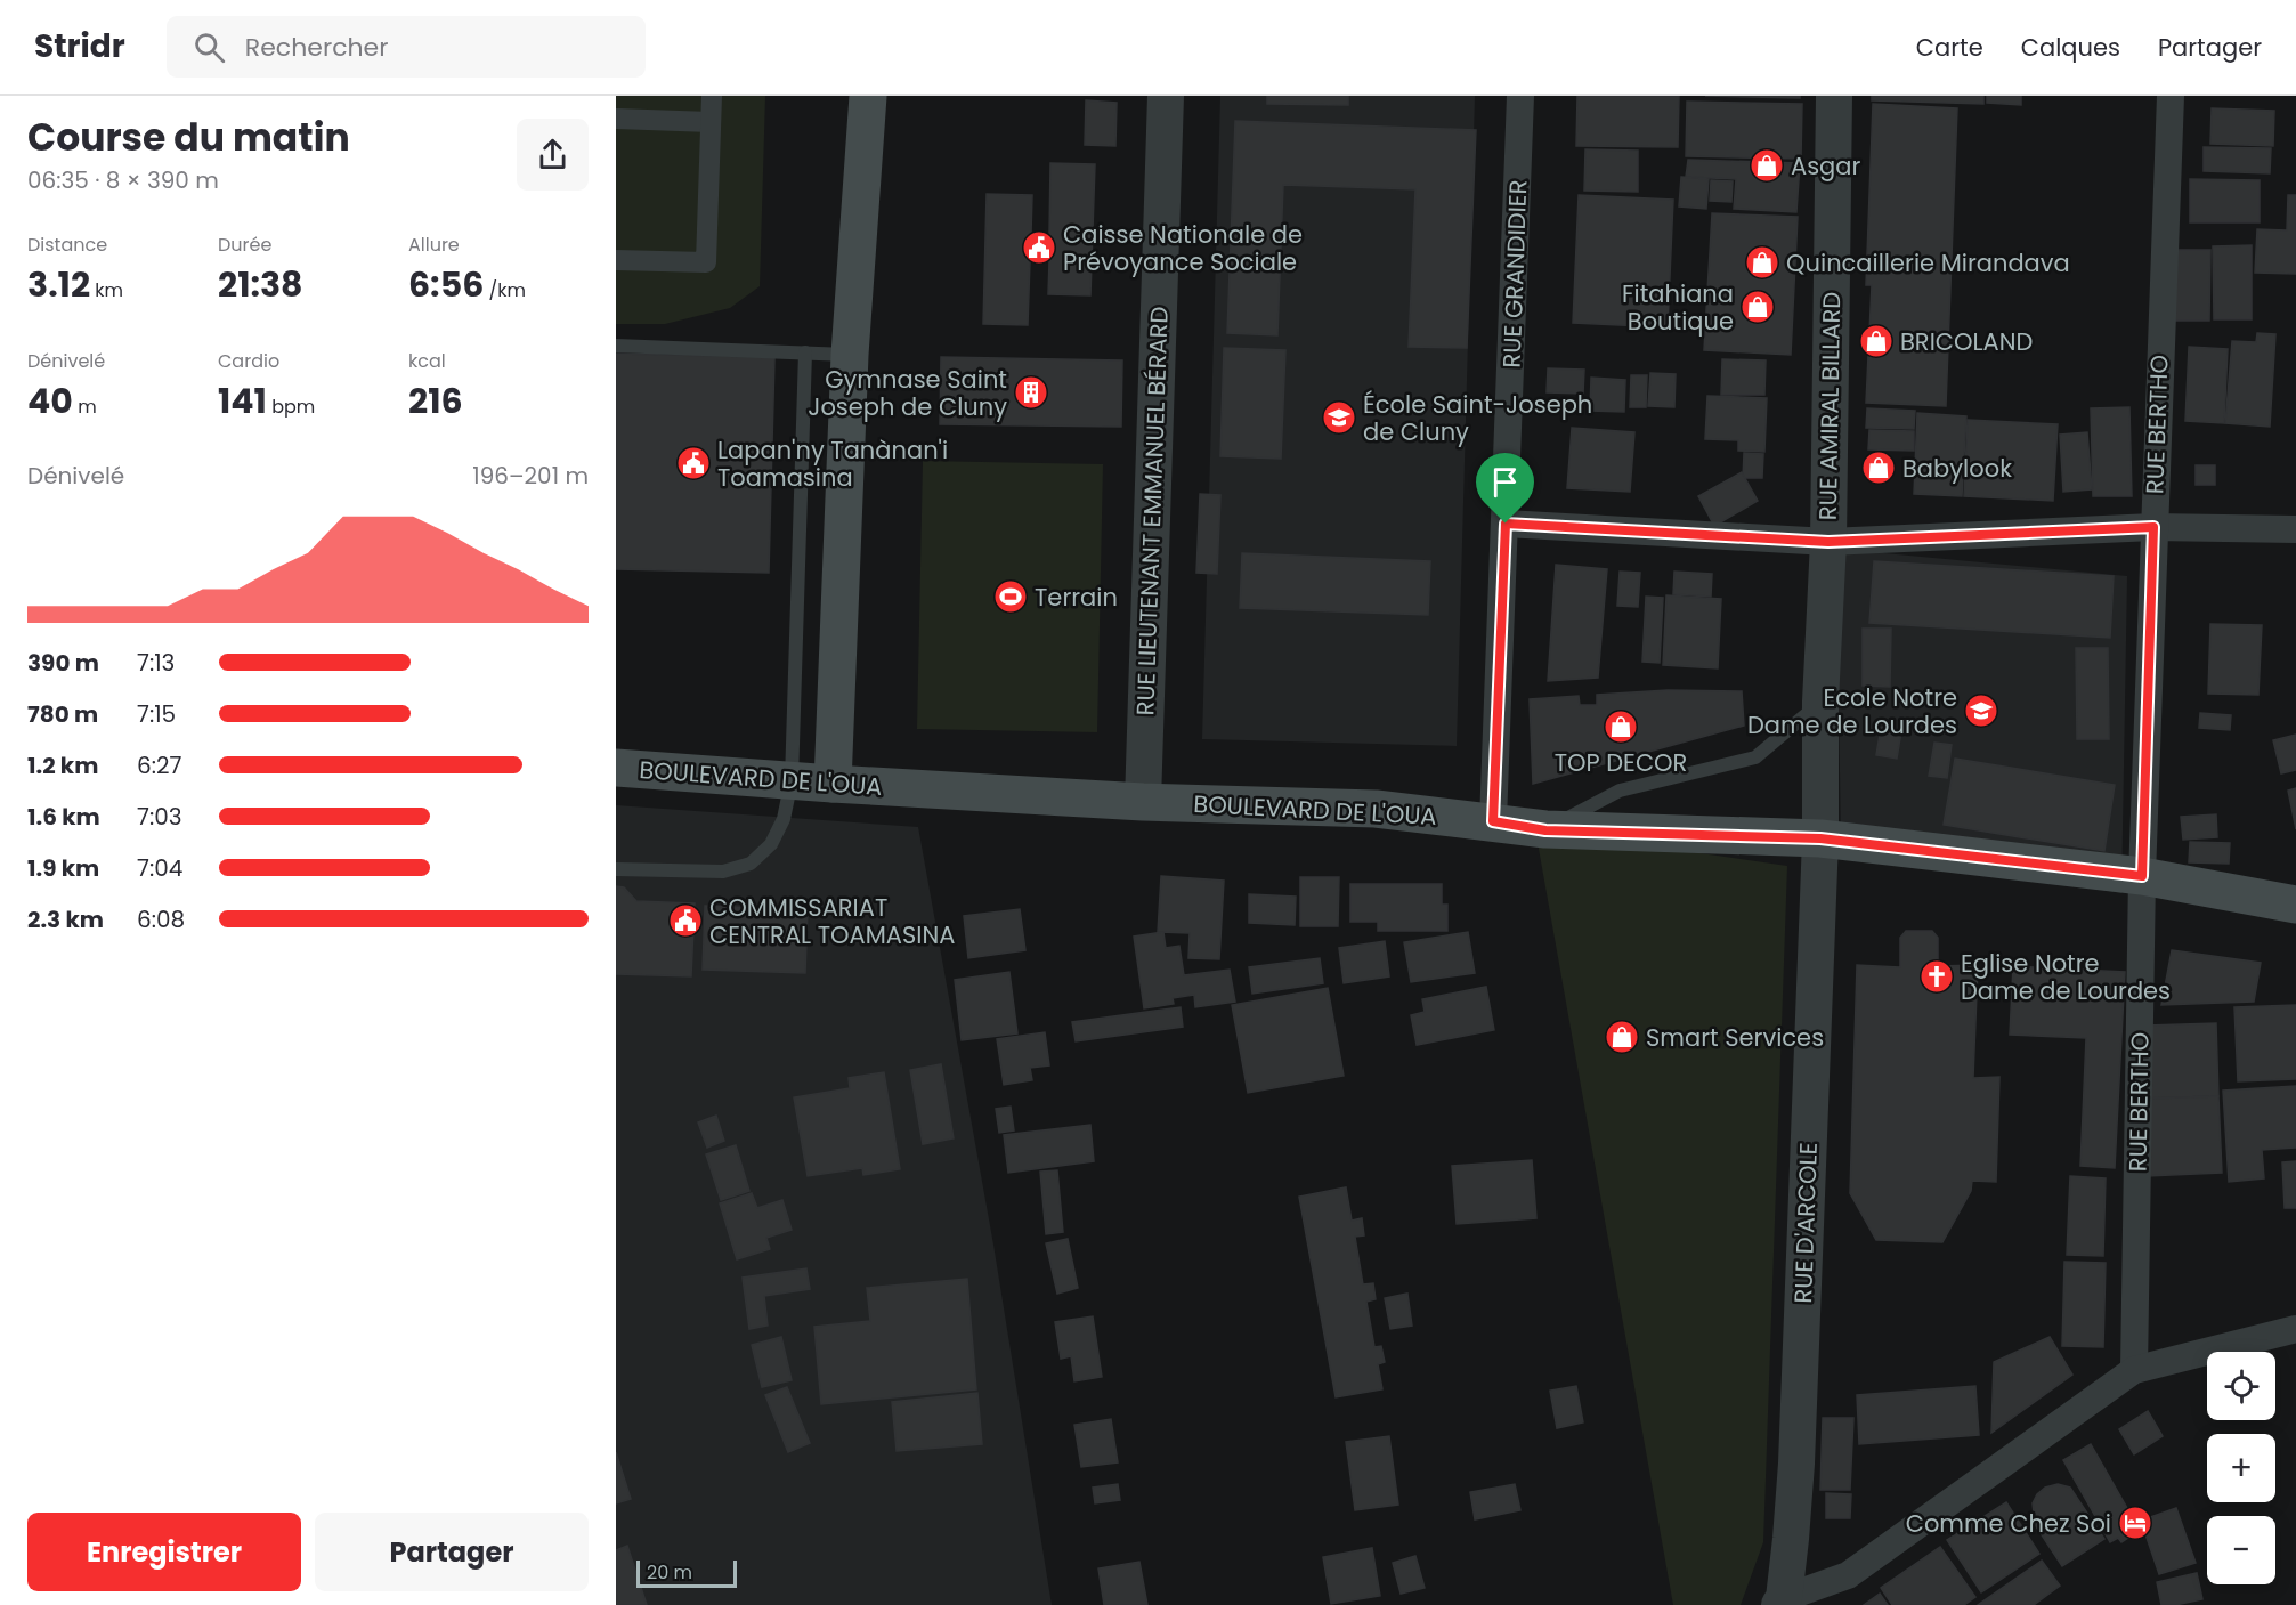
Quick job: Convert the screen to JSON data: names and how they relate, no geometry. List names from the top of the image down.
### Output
{
  "streets": {
    "main road": ["BOULEVARD DE L'OUA"],
    "street": [
      "RUE GRANDIDIER",
      "RUE AMIRAL BILLARD",
      "RUE BERTHO",
      "RUE LIEUTENANT EMMANUEL BÉRARD",
      "RUE D'ARCOLE"
    ]
  },
  "crossings": [
    ["RUE GRANDIDIER", "BOULEVARD DE L'OUA"],
    ["RUE AMIRAL BILLARD", "BOULEVARD DE L'OUA"],
    ["RUE AMIRAL BILLARD", "RUE D'ARCOLE"],
    ["RUE BERTHO", "BOULEVARD DE L'OUA"],
    ["RUE LIEUTENANT EMMANUEL BÉRARD", "BOULEVARD DE L'OUA"],
    ["BOULEVARD DE L'OUA", "RUE D'ARCOLE"]
  ],
  "places": {
    "shop": [
      "Asgar",
      "Quincaillerie Mirandava",
      "Fitahiana Boutique",
      "BRICOLAND",
      "Babylook",
      "TOP DECOR",
      "Smart Services"
    ],
    "public building": ["Caisse Nationale de Prévoyance Sociale", "Lapan'ny Tanànan'i Toamasina", "COMMISSARIAT CENTRAL TOAMASINA"],
    "building": ["Gymnase Saint Joseph de Cluny"],
    "school or university": ["École Saint-Joseph de Cluny", "Ecole Notre Dame de Lourdes"],
    "sports": ["Terrain"],
    "church": ["Eglise Notre Dame de Lourdes"],
    "hotel": ["Comme Chez Soi"]
  },
  "scale_bar": "20 m",
  "page": {
    "header": "Stridr",
    "search": "Rechercher",
    "nav": ["Carte", "Calques", "Partager"],
    "heading": ["Course du matin", "06:35 · 8 × 390 m"],
    "stats": [
      ["Distance", "3.12 km"],
      ["Durée", "21:38"],
      ["Allure", "6:56 /km"],
      ["Dénivelé", "40 m"],
      ["Cardio", "141 bpm"],
      ["kcal", "216"]
    ],
    "chart": ["Dénivelé", "196–201 m"],
    "list": [
      {
        "name": "390 m",
        "note": "7:13"
      },
      {
        "name": "780 m",
        "note": "7:15"
      },
      {
        "name": "1.2 km",
        "note": "6:27"
      },
      {
        "name": "1.6 km",
        "note": "7:03"
      },
      {
        "name": "1.9 km",
        "note": "7:04"
      },
      {
        "name": "2.3 km",
        "note": "6:08"
      }
    ],
    "map_buttons": ["+", "−"],
    "buttons": ["Enregistrer", "Partager"],
    "scale": "20 m"
  }
}
